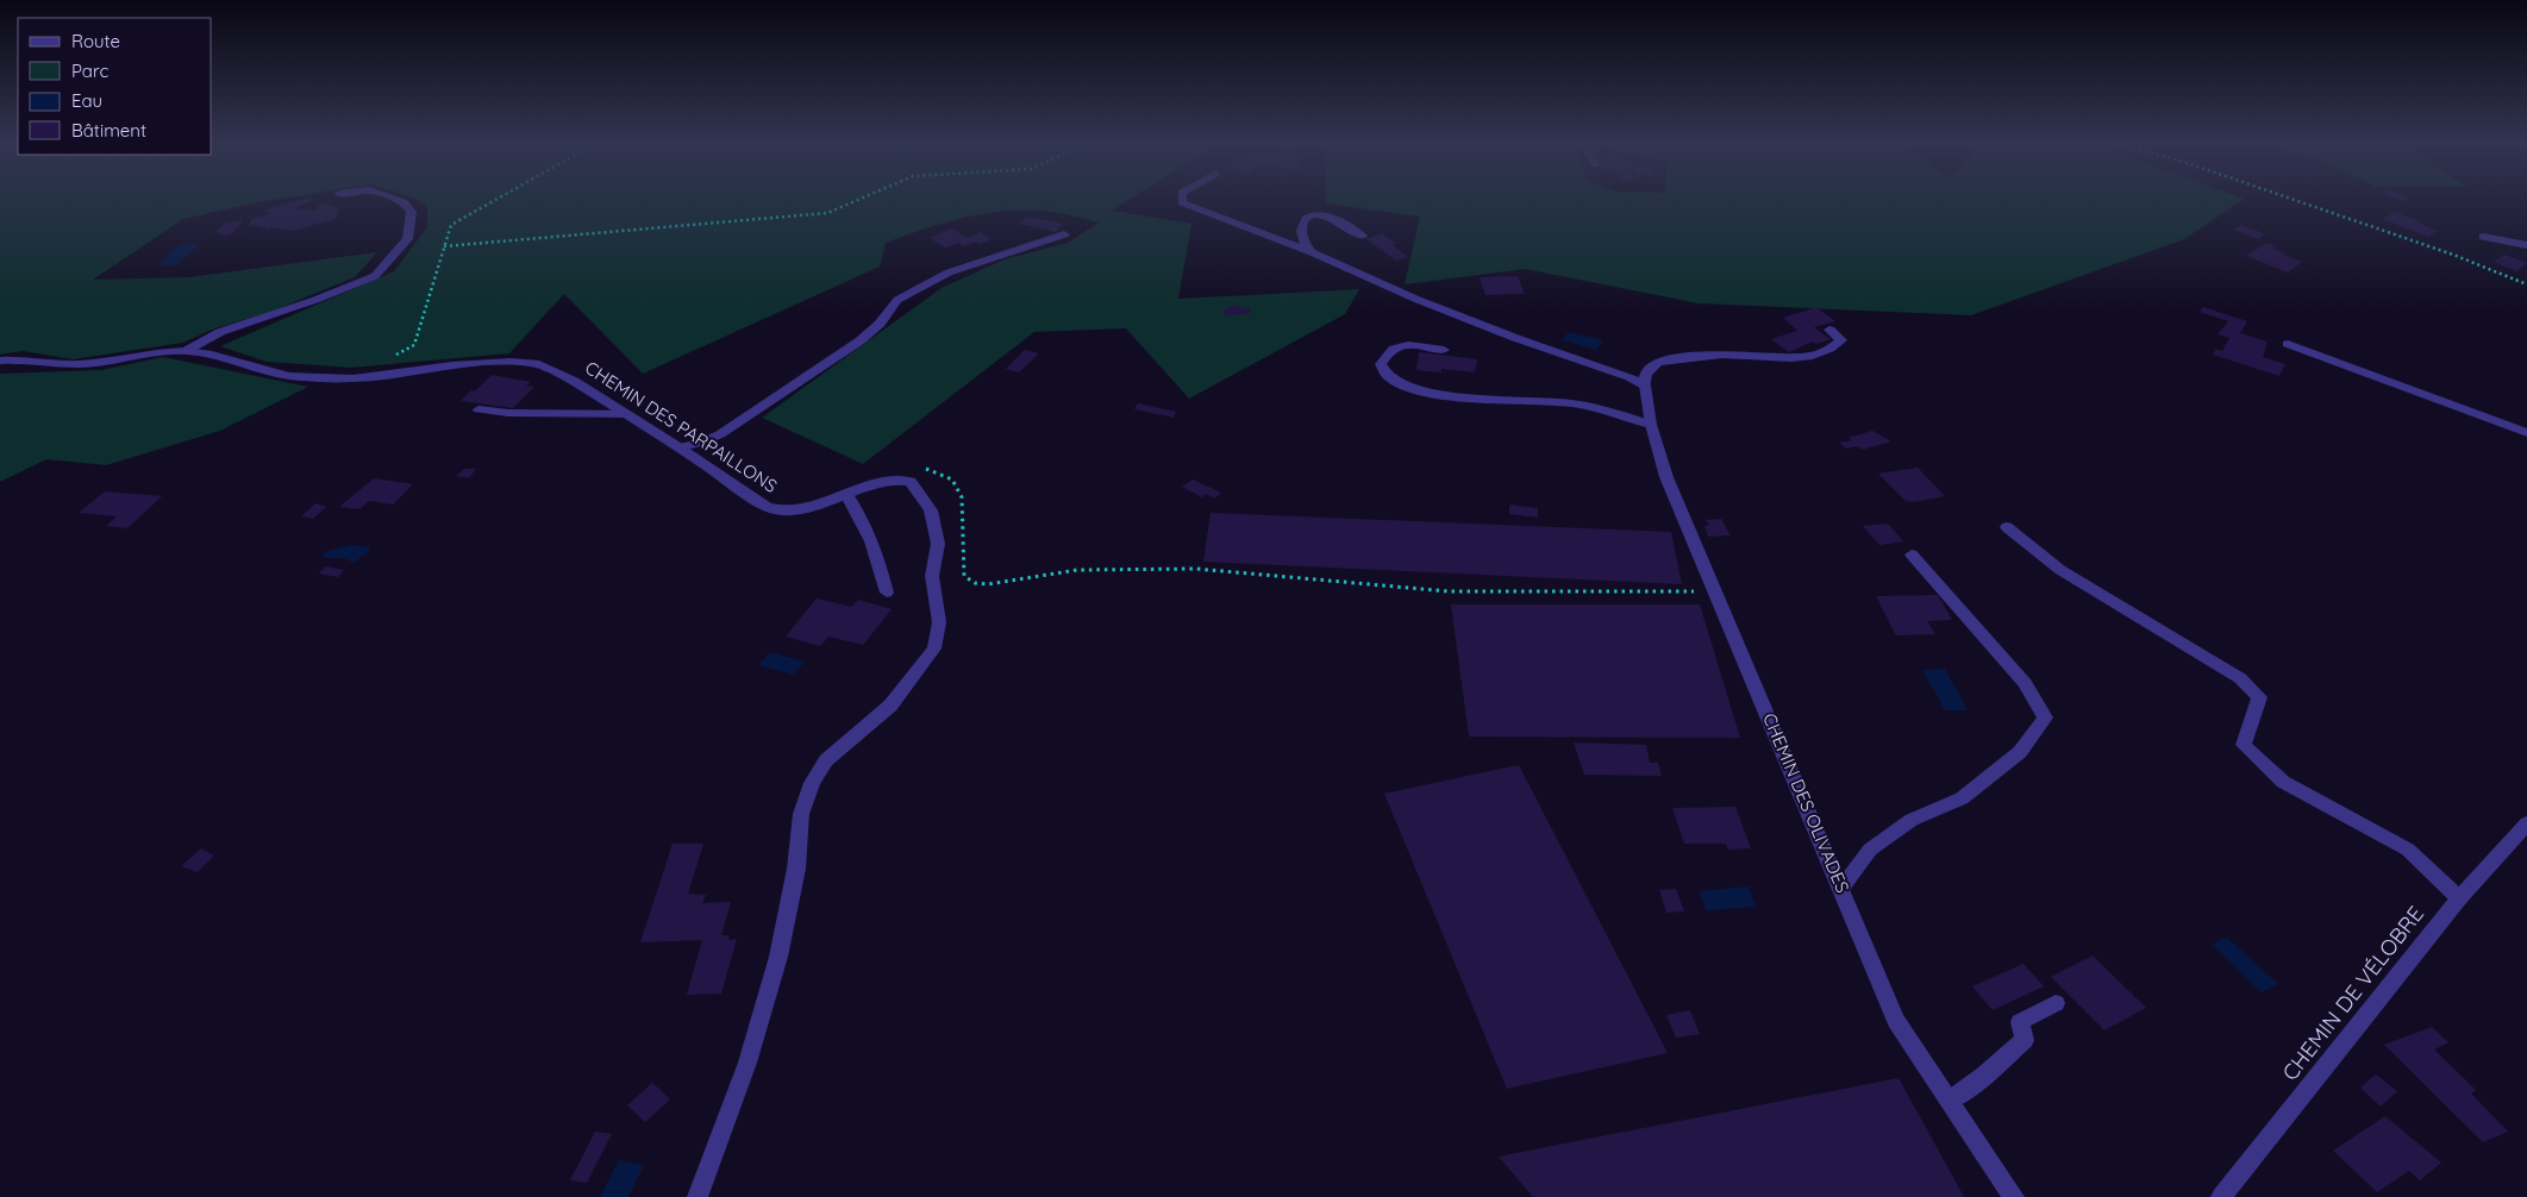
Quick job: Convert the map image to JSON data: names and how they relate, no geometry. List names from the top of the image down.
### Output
{
  "streets": {
    "street": ["CHEMIN DES PARPAILLONS", "CHEMIN DES OLIVADES", "CHEMIN DE VÉLOBRE"]
  },
  "legend": [
    "Route",
    "Parc",
    "Eau",
    "Bâtiment"
  ]
}
